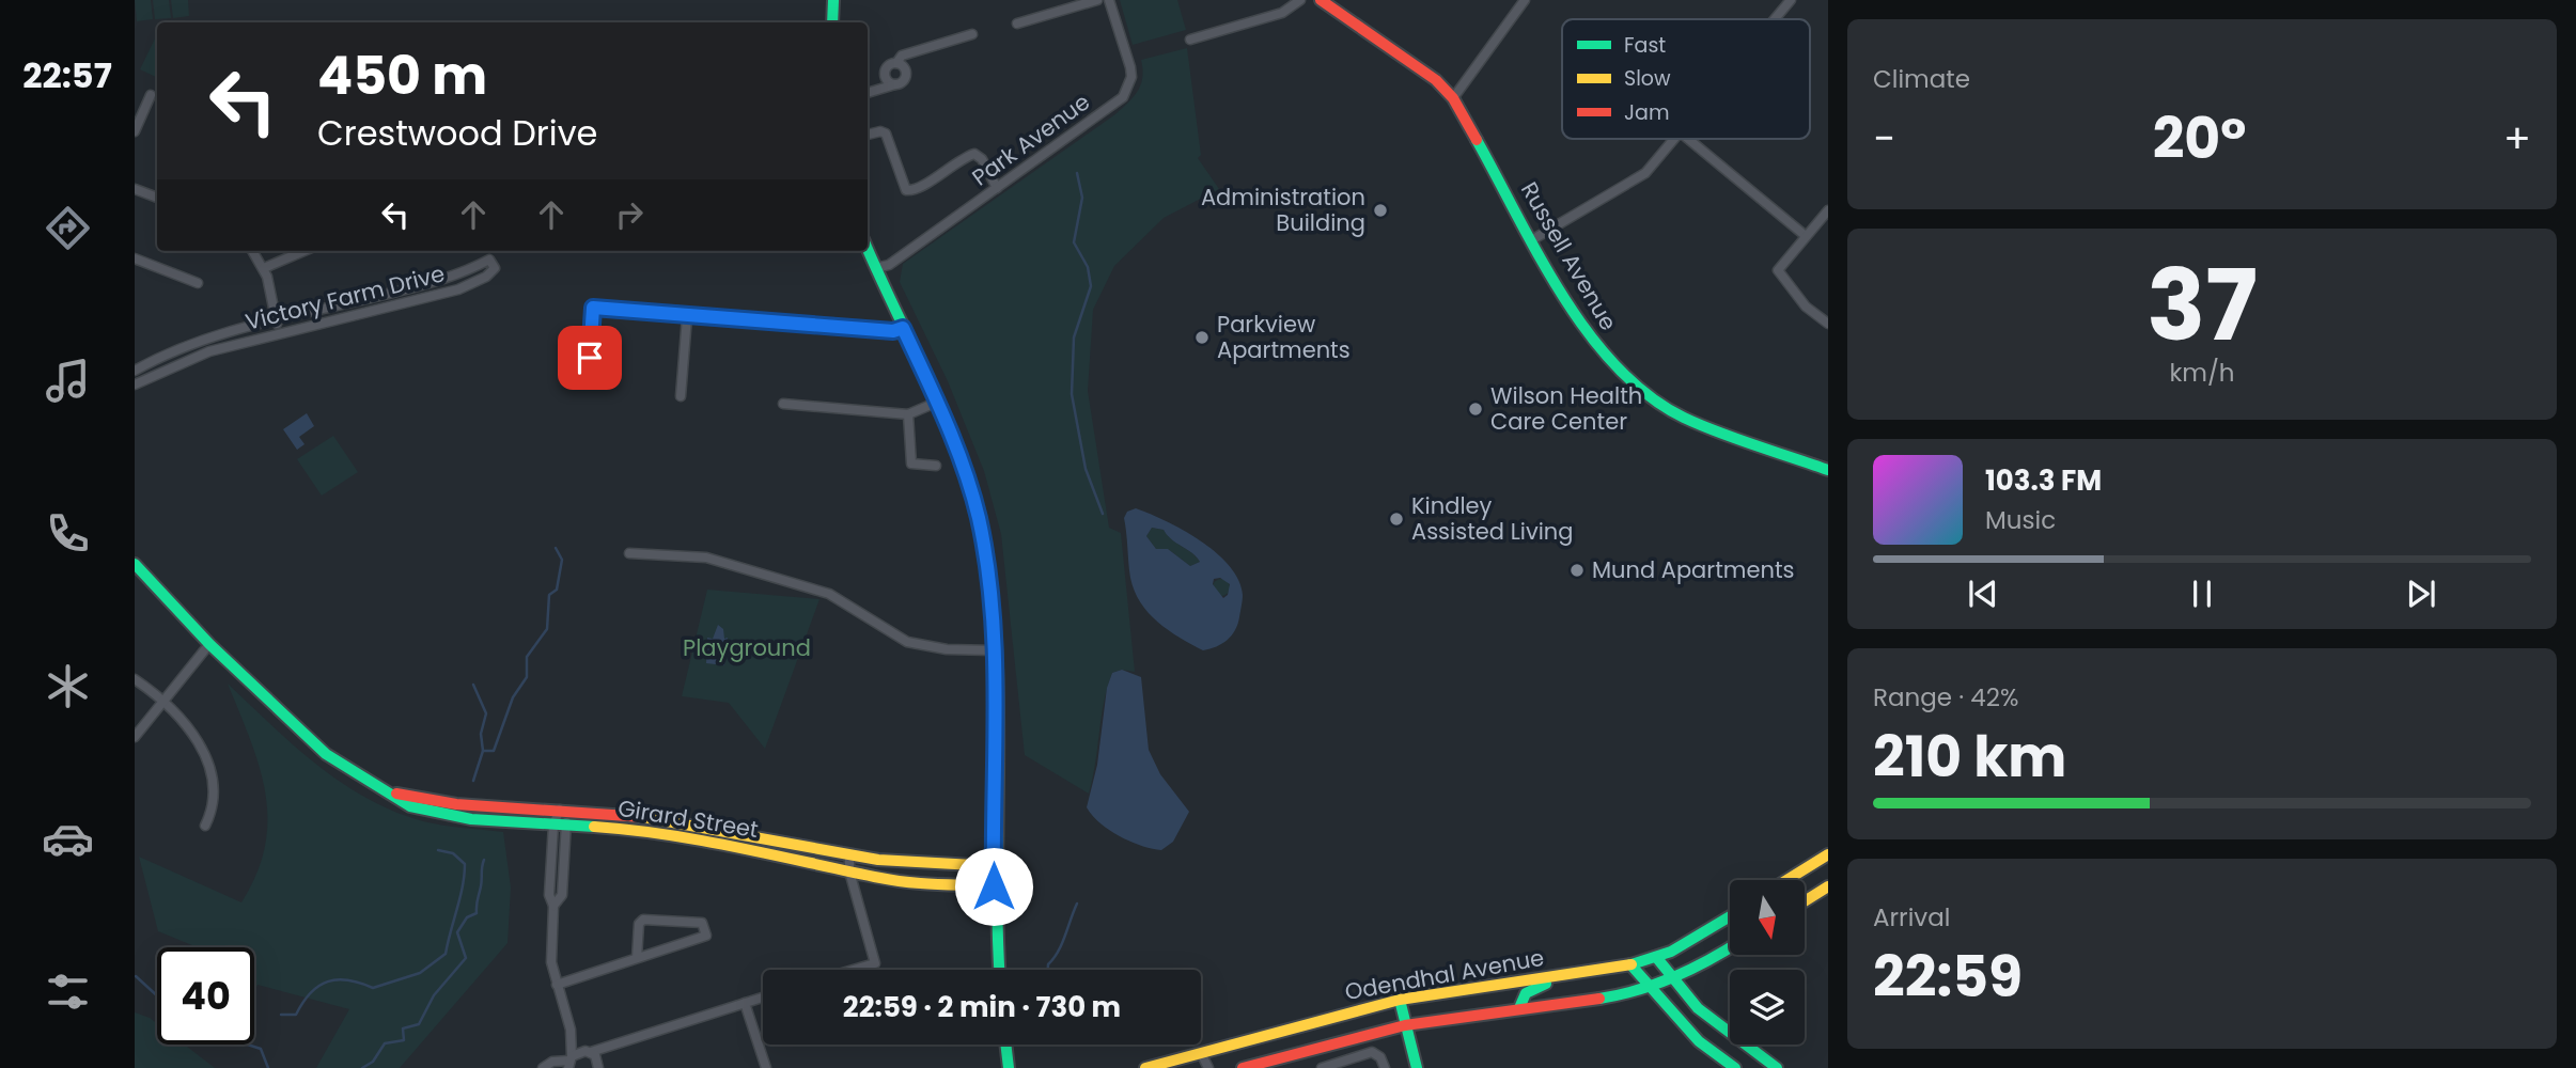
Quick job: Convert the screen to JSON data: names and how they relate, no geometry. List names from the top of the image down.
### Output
{
  "streets": {
    "street": [
      "Park Avenue",
      "Russell Avenue",
      "Victory Farm Drive",
      "Girard Street",
      "Odendhal Avenue"
    ]
  },
  "parks": ["Playground"],
  "places": [
    "Administration Building",
    "Parkview Apartments",
    "Wilson Health Care Center",
    "Kindley Assisted Living",
    "Mund Apartments"
  ],
  "legend": ["Fast", "Slow", "Jam"],
  "north": "bottom",
  "page": {
    "tabs": "22:57",
    "tile": [
      "Climate",
      ["37", "km/h"],
      ["Range · 42%", "210 km"],
      ["Arrival", "22:59"]
    ],
    "turn": ["450 m", "Crestwood Drive"],
    "heat": ["−", "20°", "+"],
    "song": ["103.3 FM", "Music"],
    "limit": "40",
    "trip": "22:59 · 2 min · 730 m"
  }
}
